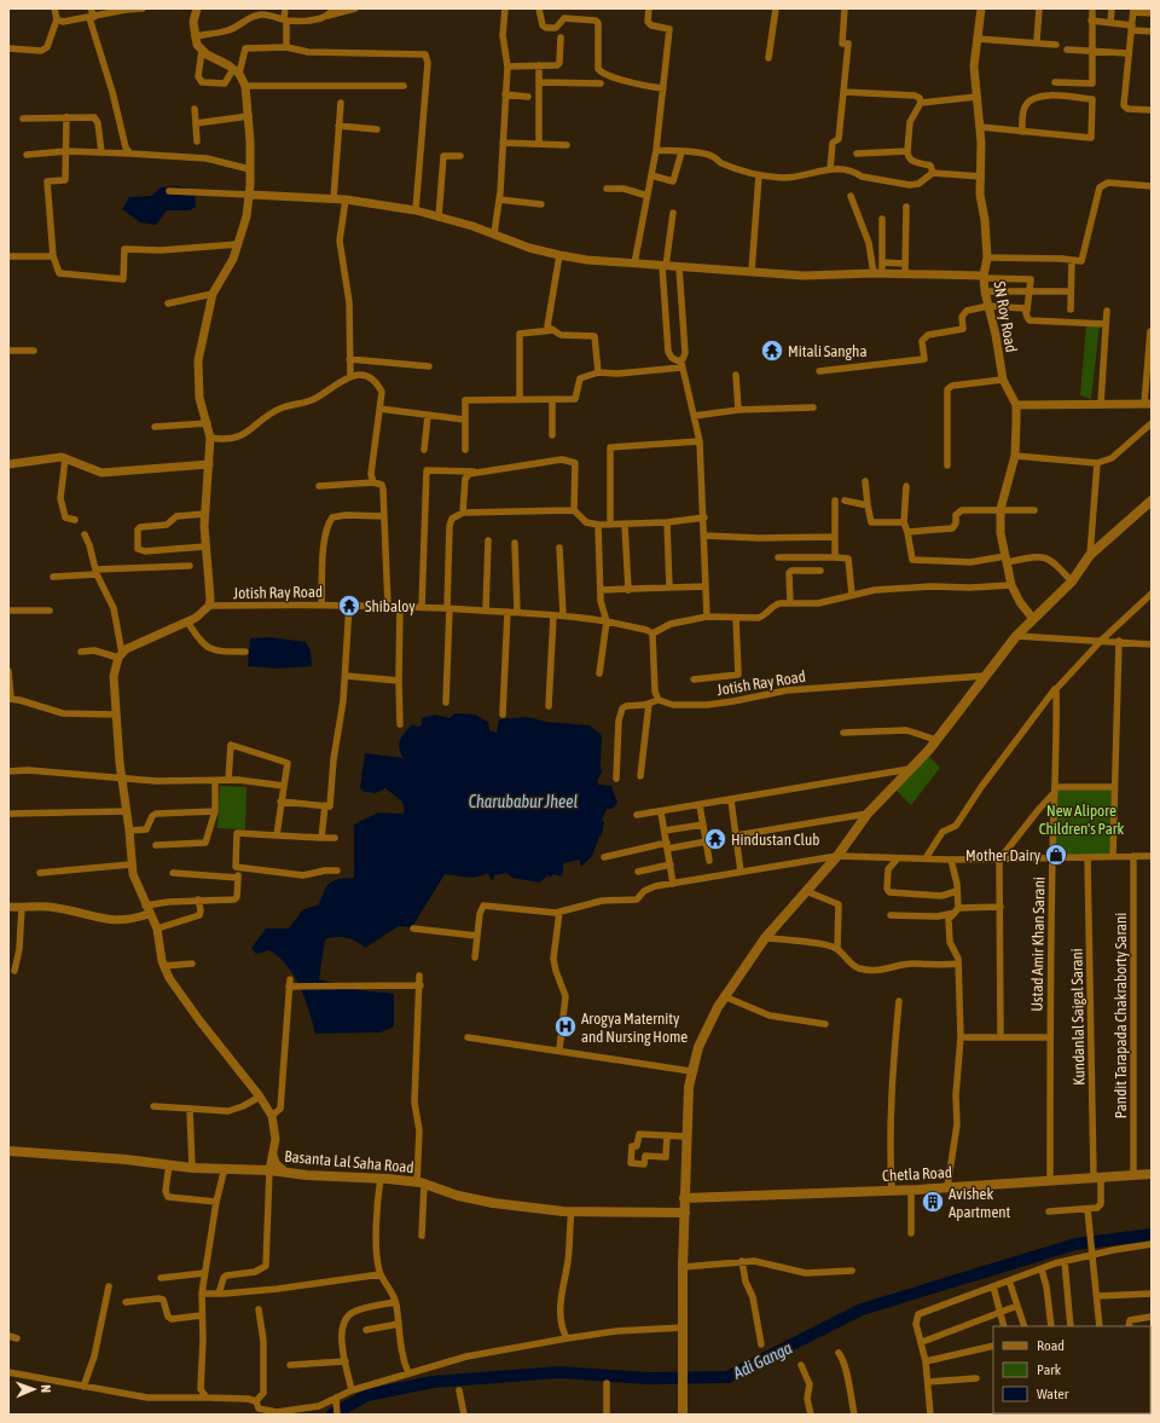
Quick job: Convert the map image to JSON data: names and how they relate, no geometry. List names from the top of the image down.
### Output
{
  "streets": {
    "main road": ["Basanta Lal Saha Road", "Chetla Road"],
    "street": [
      "SN Roy Road",
      "Jotish Ray Road",
      "Ustad Amir Khan Sarani",
      "Pandit Tarapada Chakraborty Sarani",
      "Kundanlal Saigal Sarani"
    ]
  },
  "crossings": [
    ["Ustad Amir Khan Sarani", "Chetla Road"],
    ["Pandit Tarapada Chakraborty Sarani", "Chetla Road"],
    ["Kundanlal Saigal Sarani", "Chetla Road"]
  ],
  "water": ["Charubabur Jheel", "Adi Ganga"],
  "parks": ["New Alipore Children's Park"],
  "places": {
    "temple": ["Mitali Sangha", "Shibaloy", "Hindustan Club"],
    "shop": ["Mother Dairy"],
    "hospital": ["Arogya Maternity and Nursing Home"],
    "building": ["Avishek Apartment"]
  },
  "legend": ["Road", "Park", "Water"],
  "north": "right"
}
